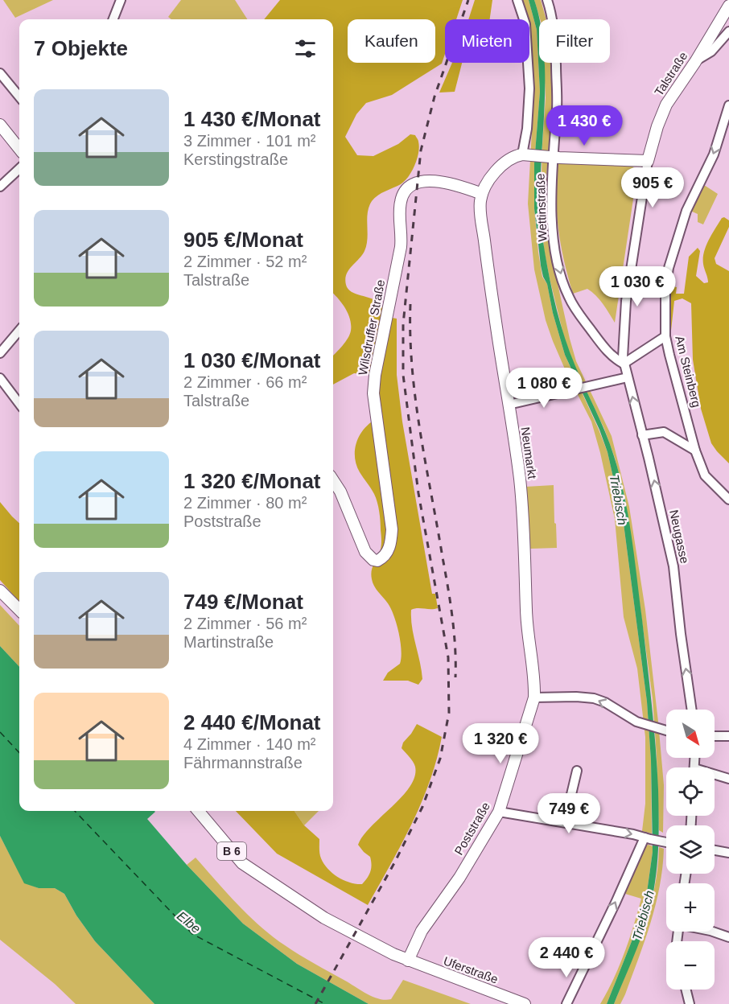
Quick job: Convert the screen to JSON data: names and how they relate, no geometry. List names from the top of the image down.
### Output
{
  "streets": {
    "main road": [
      "Talstraße",
      "Wilsdruffer Straße",
      "Neumarkt",
      "Poststraße",
      "B 6",
      "Uferstraße"
    ],
    "street": ["Wettinstraße", "Am Steinberg", "Neugasse"]
  },
  "crossings": [
    ["Talstraße", "Wettinstraße"],
    ["Talstraße", "Neugasse"],
    ["Wettinstraße", "Neugasse"],
    ["Wilsdruffer Straße", "Neumarkt"],
    ["Neumarkt", "Poststraße"],
    ["Poststraße", "B 6"],
    ["Poststraße", "Uferstraße"],
    ["B 6", "Uferstraße"]
  ],
  "one_way": ["Wettinstraße", "Am Steinberg", "Neugasse"],
  "water": ["Triebisch", "Elbe"],
  "north": "bottom right",
  "page": {
    "chip": ["Kaufen", "Mieten", "Filter"],
    "heading": "7 Objekte",
    "list": [
      {
        "name": "1 430 €/Monat",
        "note": "3 Zimmer · 101 m² · Kerstingstraße"
      },
      {
        "name": "905 €/Monat",
        "note": "2 Zimmer · 52 m² · Talstraße"
      },
      {
        "name": "1 030 €/Monat",
        "note": "2 Zimmer · 66 m² · Talstraße"
      },
      {
        "name": "1 320 €/Monat",
        "note": "2 Zimmer · 80 m² · Poststraße"
      },
      {
        "name": "749 €/Monat",
        "note": "2 Zimmer · 56 m² · Martinstraße"
      },
      {
        "name": "2 440 €/Monat",
        "note": "4 Zimmer · 140 m² · Fährmannstraße"
      }
    ],
    "price": [
      "1 430 €",
      "905 €",
      "1 030 €",
      "1 080 €",
      "1 320 €",
      "749 €",
      "2 440 €"
    ],
    "map_buttons": ["+", "−"]
  }
}
